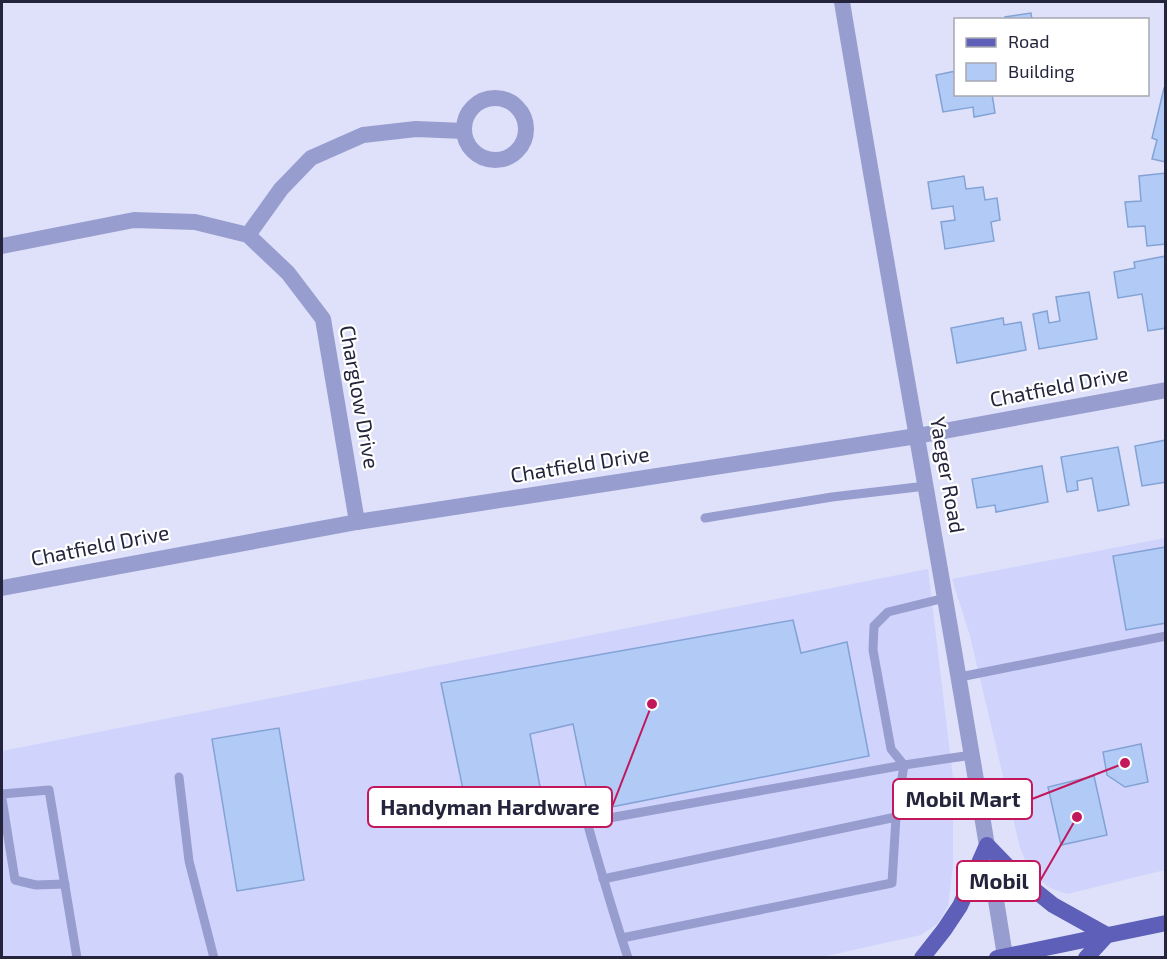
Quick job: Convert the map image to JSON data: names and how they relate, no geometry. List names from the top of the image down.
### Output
{
  "streets": {
    "street": ["Chatfield Drive", "Charglow Drive", "Yaeger Road"]
  },
  "crossings": [
    ["Chatfield Drive", "Charglow Drive"],
    ["Chatfield Drive", "Yaeger Road"]
  ],
  "places": ["Handyman Hardware", "Mobil Mart", "Mobil"],
  "legend": ["Road", "Building"]
}
